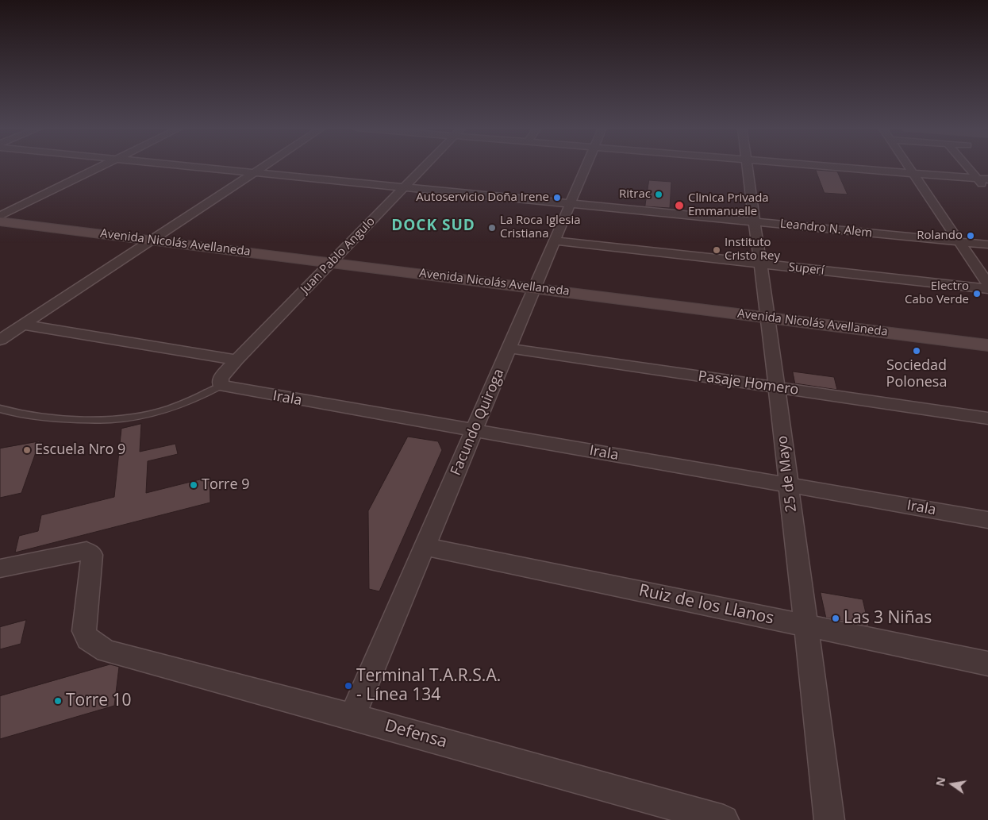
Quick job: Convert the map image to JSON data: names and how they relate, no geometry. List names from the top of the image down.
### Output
{
  "streets": {
    "main road": ["Avenida Nicolás Avellaneda"],
    "street": [
      "Leandro N. Alem",
      "Juan Pablo Angulo",
      "Superí",
      "Pasaje Homero",
      "Irala",
      "Facundo Quiroga",
      "25 de Mayo",
      "Ruiz de los Llanos",
      "Defensa"
    ]
  },
  "crossings": [
    ["Leandro N. Alem", "Juan Pablo Angulo"],
    ["Leandro N. Alem", "Facundo Quiroga"],
    ["Leandro N. Alem", "25 de Mayo"],
    ["Avenida Nicolás Avellaneda", "Juan Pablo Angulo"],
    ["Avenida Nicolás Avellaneda", "Facundo Quiroga"],
    ["Avenida Nicolás Avellaneda", "25 de Mayo"],
    ["Juan Pablo Angulo", "Irala"],
    ["Superí", "Facundo Quiroga"],
    ["Superí", "25 de Mayo"],
    ["Pasaje Homero", "Facundo Quiroga"],
    ["Pasaje Homero", "25 de Mayo"],
    ["Irala", "Facundo Quiroga"],
    ["Irala", "25 de Mayo"],
    ["Facundo Quiroga", "Ruiz de los Llanos"],
    ["Facundo Quiroga", "Defensa"],
    ["25 de Mayo", "Ruiz de los Llanos"]
  ],
  "districts": ["DOCK SUD"],
  "places": [
    "Ritrac",
    "Autoservicio Doña Irene",
    "Clinica Privada Emmanuelle",
    "La Roca Iglesia Cristiana",
    "Rolando",
    "Instituto Cristo Rey",
    "Electro Cabo Verde",
    "Sociedad Polonesa",
    "Escuela Nro 9",
    "Torre 9",
    "Las 3 Niñas",
    "Terminal T.A.R.S.A. - Línea 134",
    "Torre 10"
  ],
  "north": "left"
}
